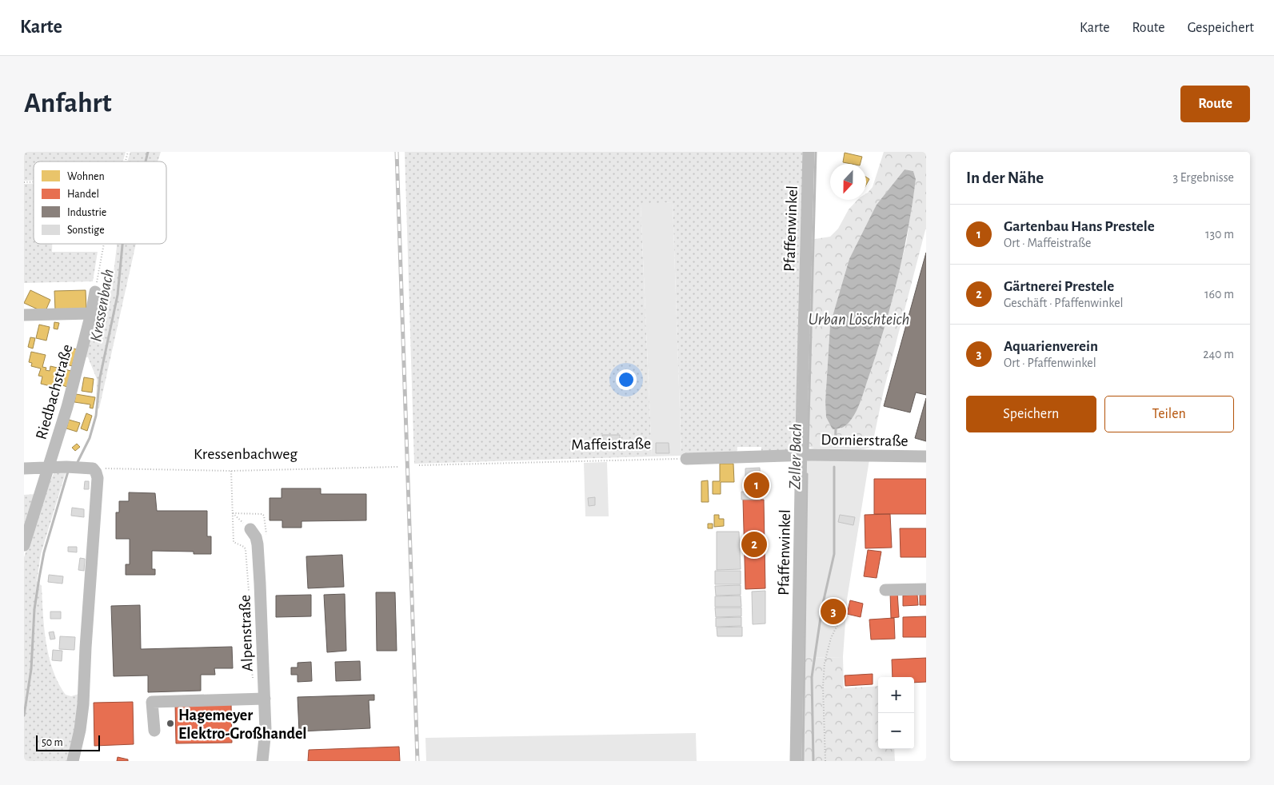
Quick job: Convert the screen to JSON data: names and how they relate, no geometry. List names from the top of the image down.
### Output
{
  "streets": {
    "street": [
      "Pfaffenwinkel",
      "Riedbachstraße",
      "Dornierstraße",
      "Alpenstraße"
    ],
    "path": ["Maffeistraße", "Kressenbachweg"]
  },
  "crossings": [
    ["Pfaffenwinkel", "Dornierstraße"],
    ["Kressenbachweg", "Alpenstraße"]
  ],
  "water": ["Kressenbach", "Urban Löschteich", "Zeller Bach"],
  "places": ["Hagemeyer Elektro-Großhandel"],
  "legend": [
    "Wohnen",
    "Handel",
    "Industrie",
    "Sonstige"
  ],
  "scale_bar": "50 m",
  "north": "bottom",
  "page": {
    "header": "Karte",
    "nav": ["Karte", "Route", "Gespeichert"],
    "buttons": [
      "Route",
      ["Speichern", "Teilen"]
    ],
    "title": "Anfahrt",
    "heading": ["In der Nähe", "3 Ergebnisse"],
    "list": [
      {
        "mark": "1",
        "name": "Gartenbau Hans Prestele",
        "note": "Ort · Maffeistraße",
        "value": "130 m"
      },
      {
        "mark": "2",
        "name": "Gärtnerei Prestele",
        "note": "Geschäft · Pfaffenwinkel",
        "value": "160 m"
      },
      {
        "mark": "3",
        "name": "Aquarienverein",
        "note": "Ort · Pfaffenwinkel",
        "value": "240 m"
      }
    ],
    "pins": ["1", "2", "3"],
    "map_buttons": ["+", "−"],
    "scale": "50 m"
  }
}
